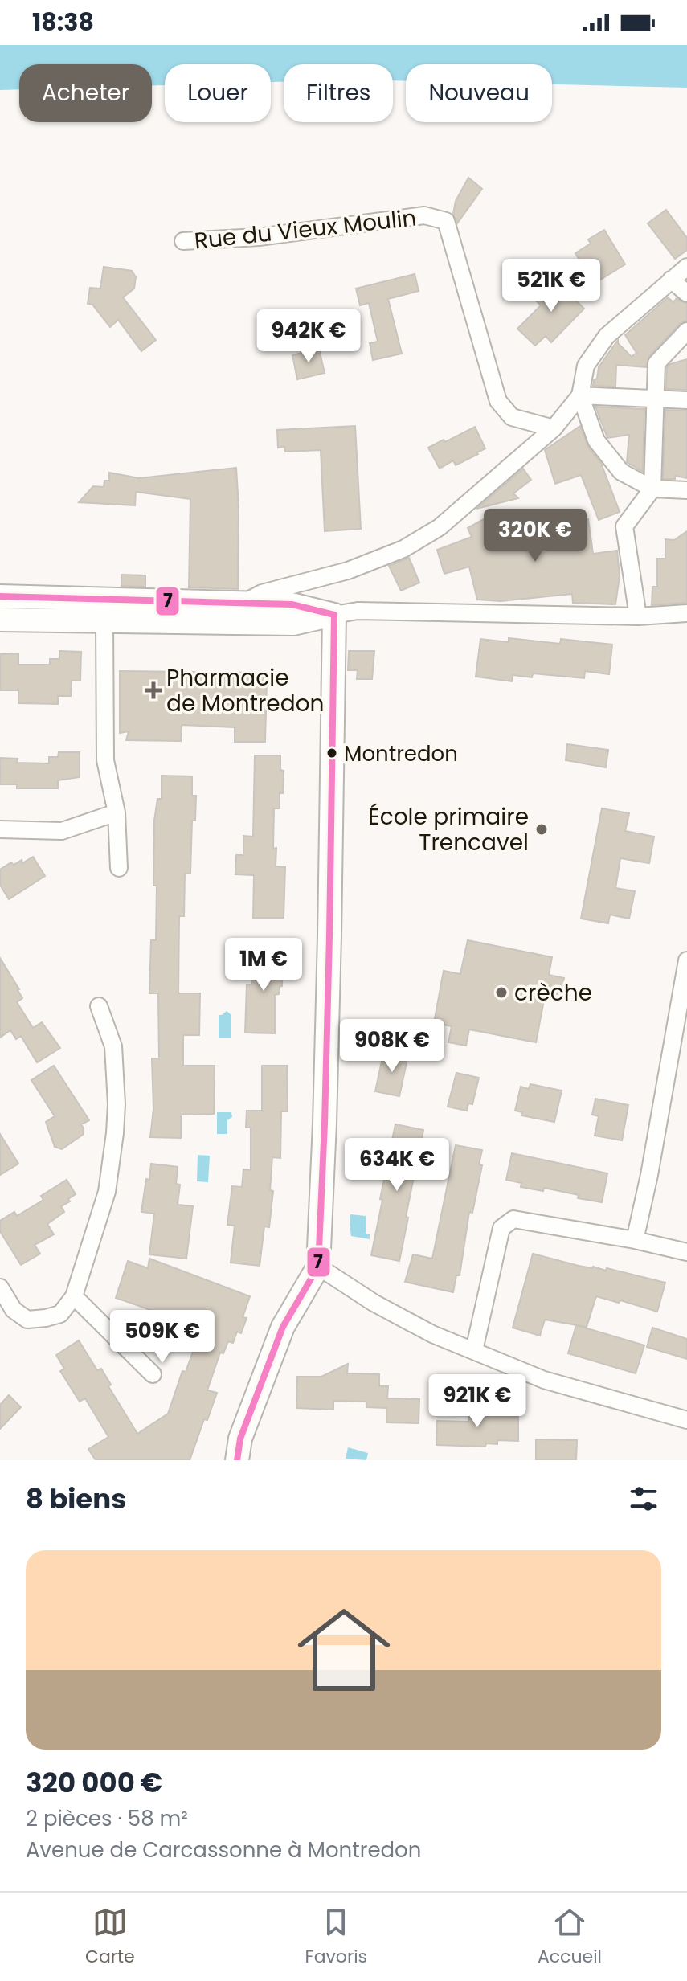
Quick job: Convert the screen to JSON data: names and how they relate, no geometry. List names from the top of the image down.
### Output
{
  "streets": {
    "street": ["Rue du Vieux Moulin"]
  },
  "places": {
    "health": ["Pharmacie de Montredon"],
    "other": ["Montredon", "École primaire Trencavel", "crèche"]
  },
  "lines": ["transit line 7"],
  "page": {
    "status": "18:38",
    "chip": [
      "Acheter",
      "Louer",
      "Filtres",
      "Nouveau"
    ],
    "price": [
      "521K €",
      "942K €",
      "320K €",
      "1M €",
      "908K €",
      "634K €",
      "509K €",
      "921K €"
    ],
    "heading": "8 biens",
    "list": [
      {
        "name": "320 000 €",
        "note": "2 pièces · 58 m² · Avenue de Carcassonne à Montredon"
      }
    ],
    "tabs": ["Carte", "Favoris", "Accueil"]
  }
}
